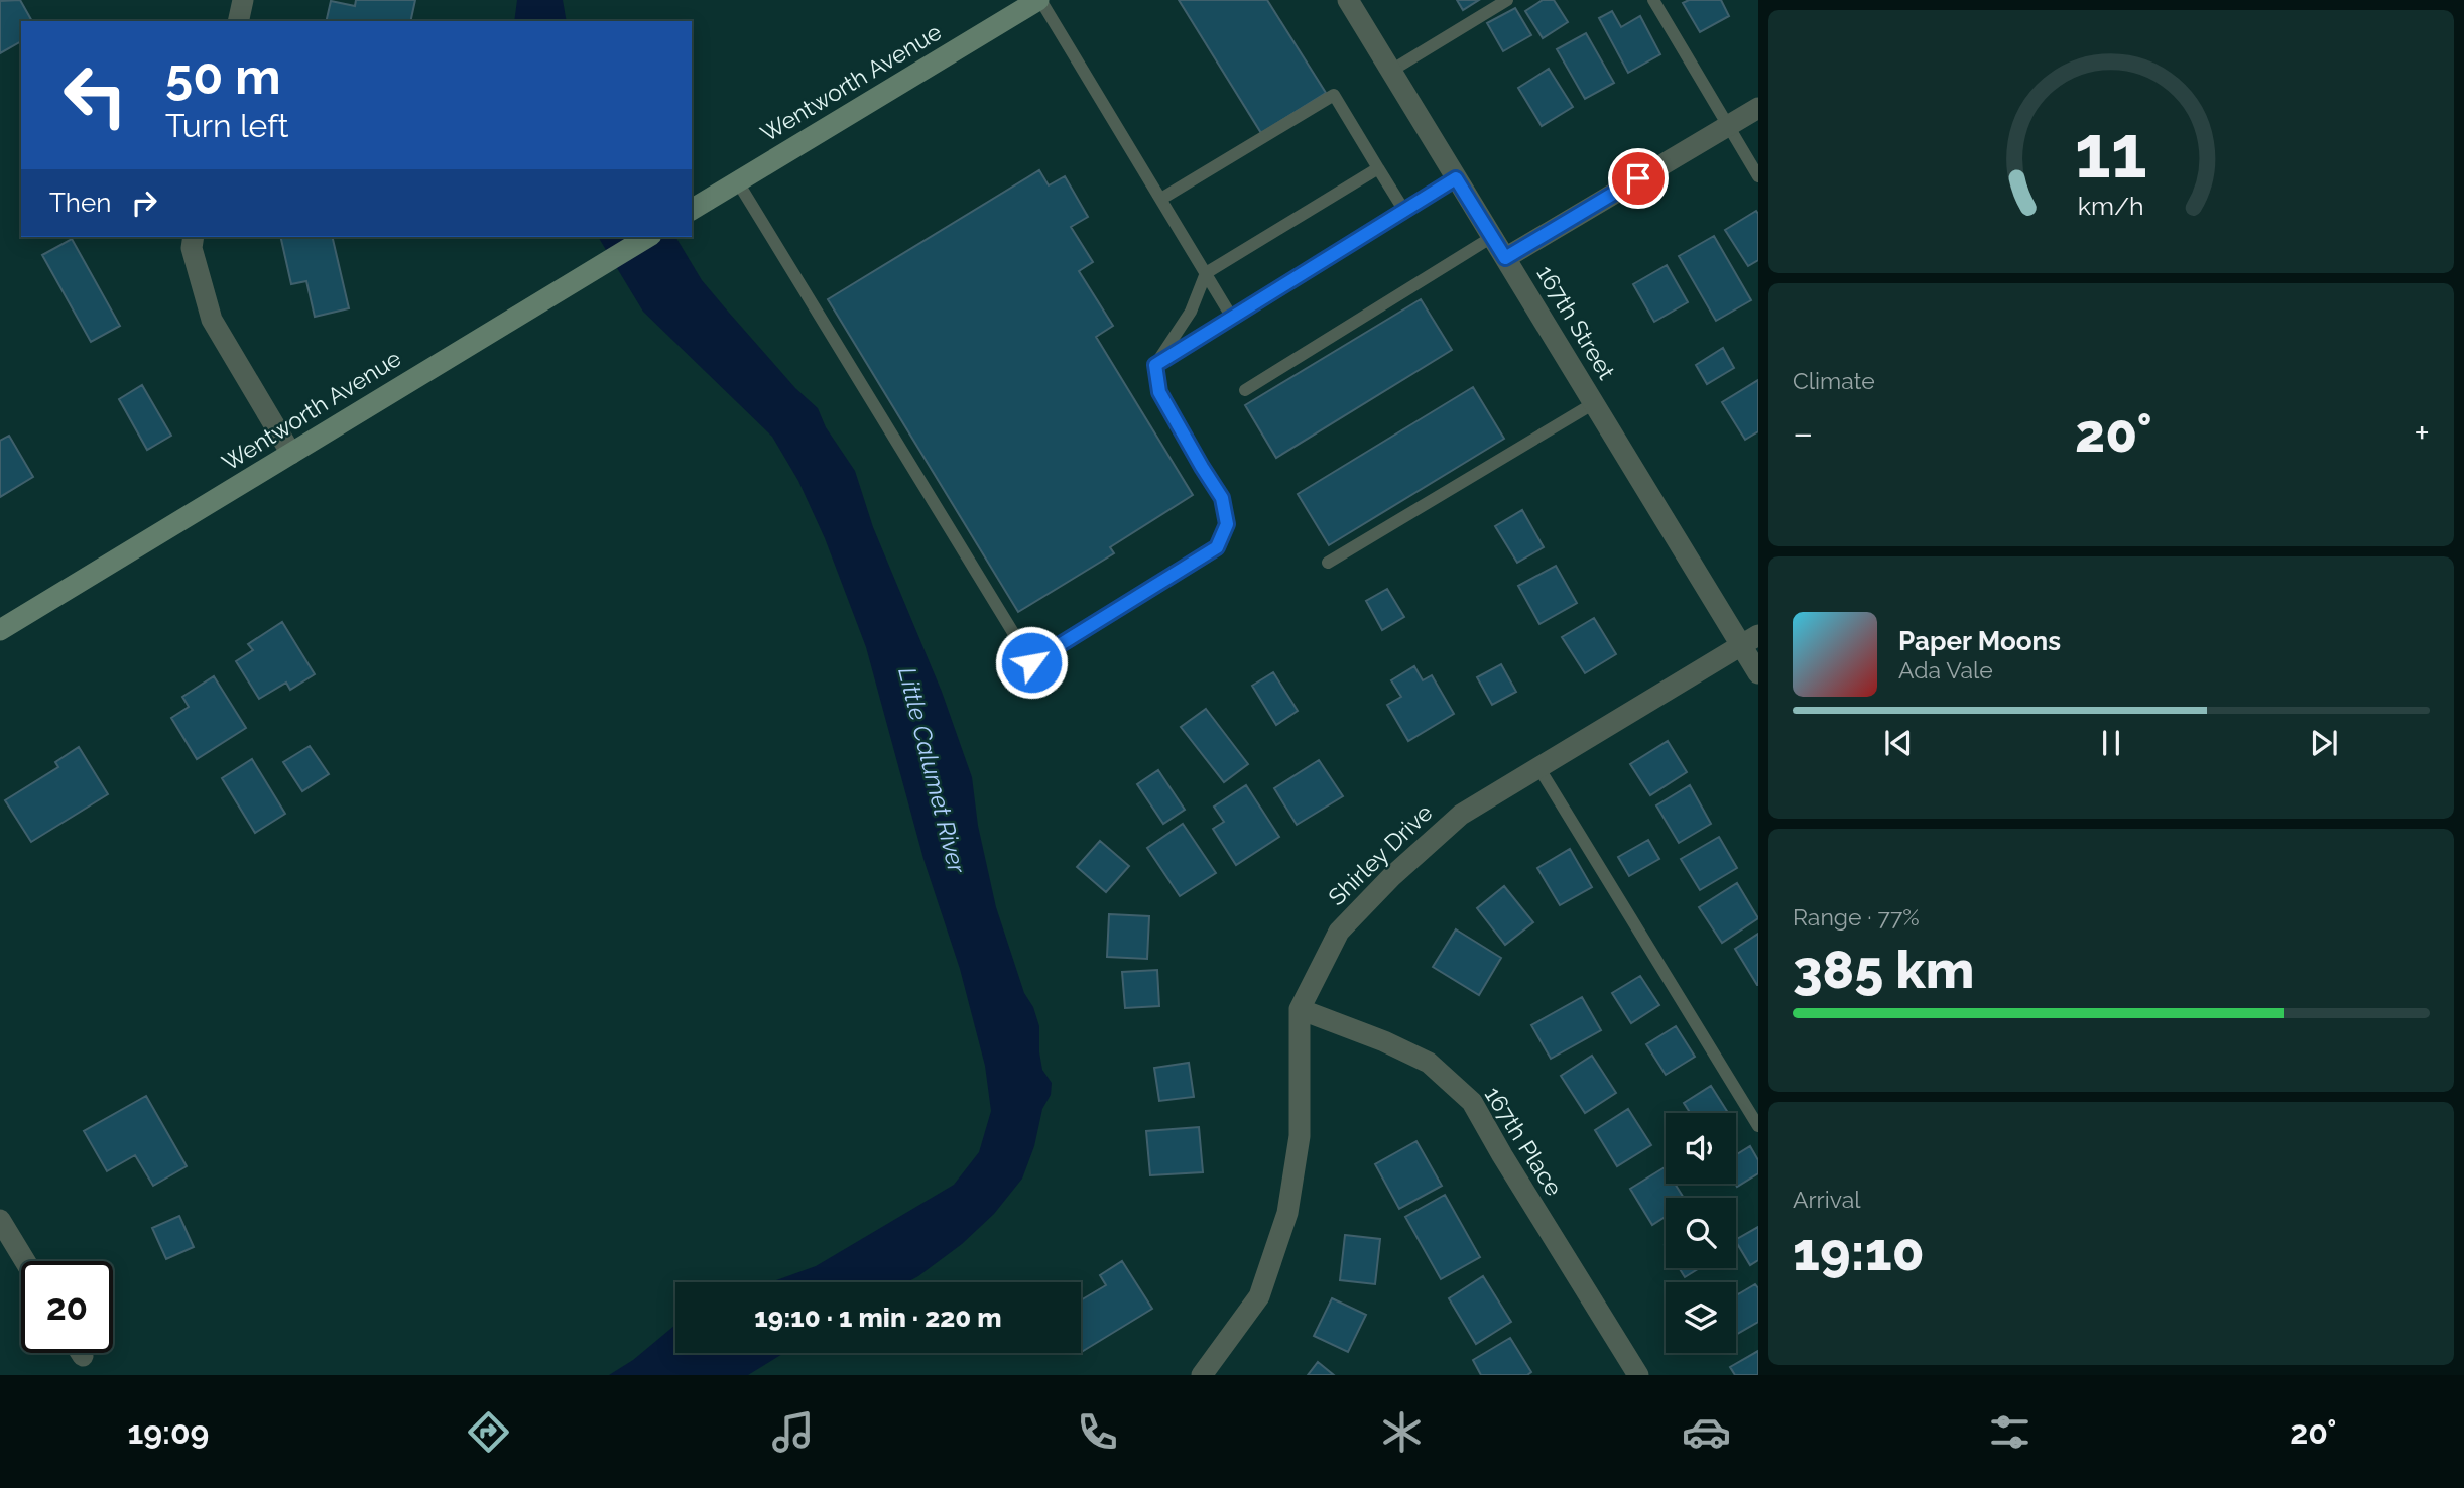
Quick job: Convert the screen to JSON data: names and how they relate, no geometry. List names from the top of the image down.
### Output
{
  "streets": {
    "street": [
      "Wentworth Avenue",
      "167th Street",
      "Shirley Drive",
      "167th Place"
    ]
  },
  "crossings": [
    ["167th Street", "Shirley Drive"],
    ["Shirley Drive", "167th Place"]
  ],
  "water": ["Little Calumet River"],
  "page": {
    "turn": ["50 m", "Turn left"],
    "then": "Then",
    "tile": [
      "Climate",
      ["Range · 77%", "385 km"],
      ["Arrival", "19:10"]
    ],
    "heat": ["−", "20°", "+"],
    "song": ["Paper Moons", "Ada Vale"],
    "limit": "20",
    "trip": "19:10 · 1 min · 220 m",
    "tabs": ["19:09", "20°"],
    "gauge": ["11", "km/h"]
  }
}
